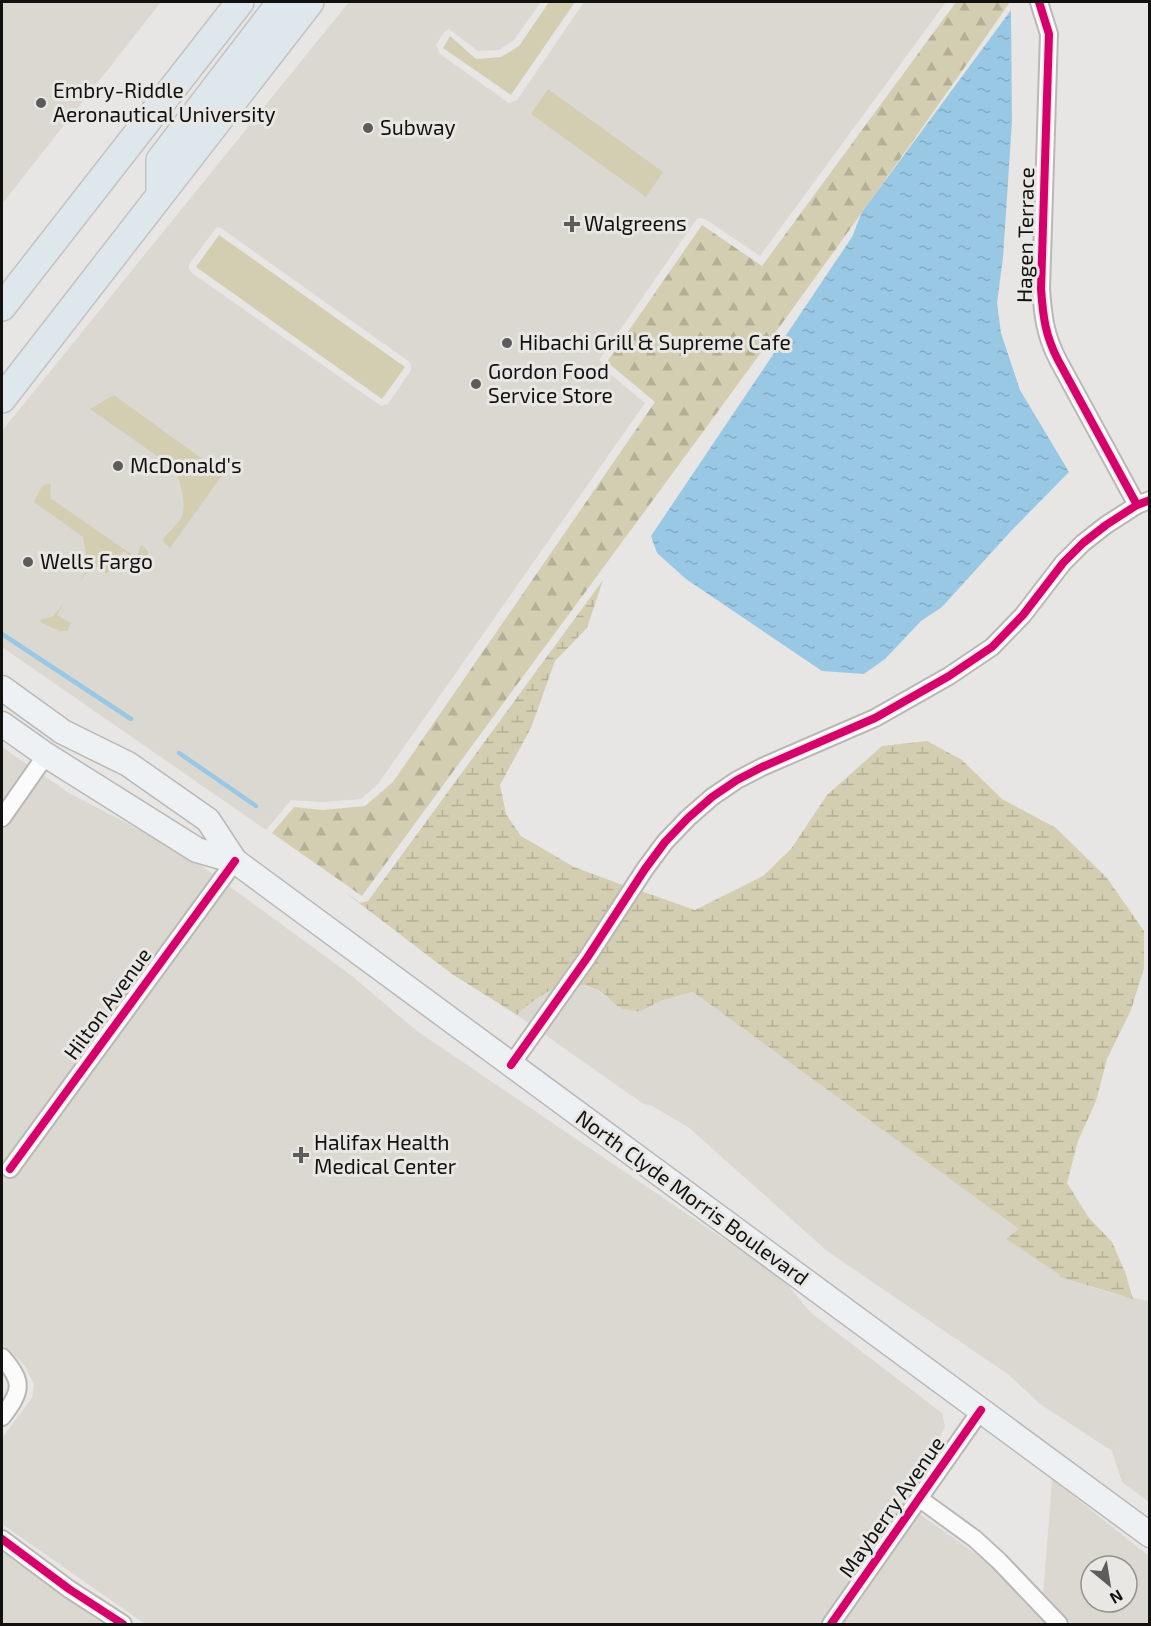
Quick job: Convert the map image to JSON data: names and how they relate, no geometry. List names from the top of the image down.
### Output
{
  "streets": {
    "main road": ["North Clyde Morris Boulevard"],
    "street": ["Hagen Terrace", "Hilton Avenue", "Mayberry Avenue"]
  },
  "crossings": [
    ["Hilton Avenue", "North Clyde Morris Boulevard"],
    ["North Clyde Morris Boulevard", "Mayberry Avenue"]
  ],
  "places": {
    "other": [
      "Embry-Riddle Aeronautical University",
      "Subway",
      "Hibachi Grill & Supreme Cafe",
      "Gordon Food Service Store",
      "McDonald's",
      "Wells Fargo"
    ],
    "health": ["Walgreens", "Halifax Health Medical Center"]
  },
  "north": "bottom right"
}
